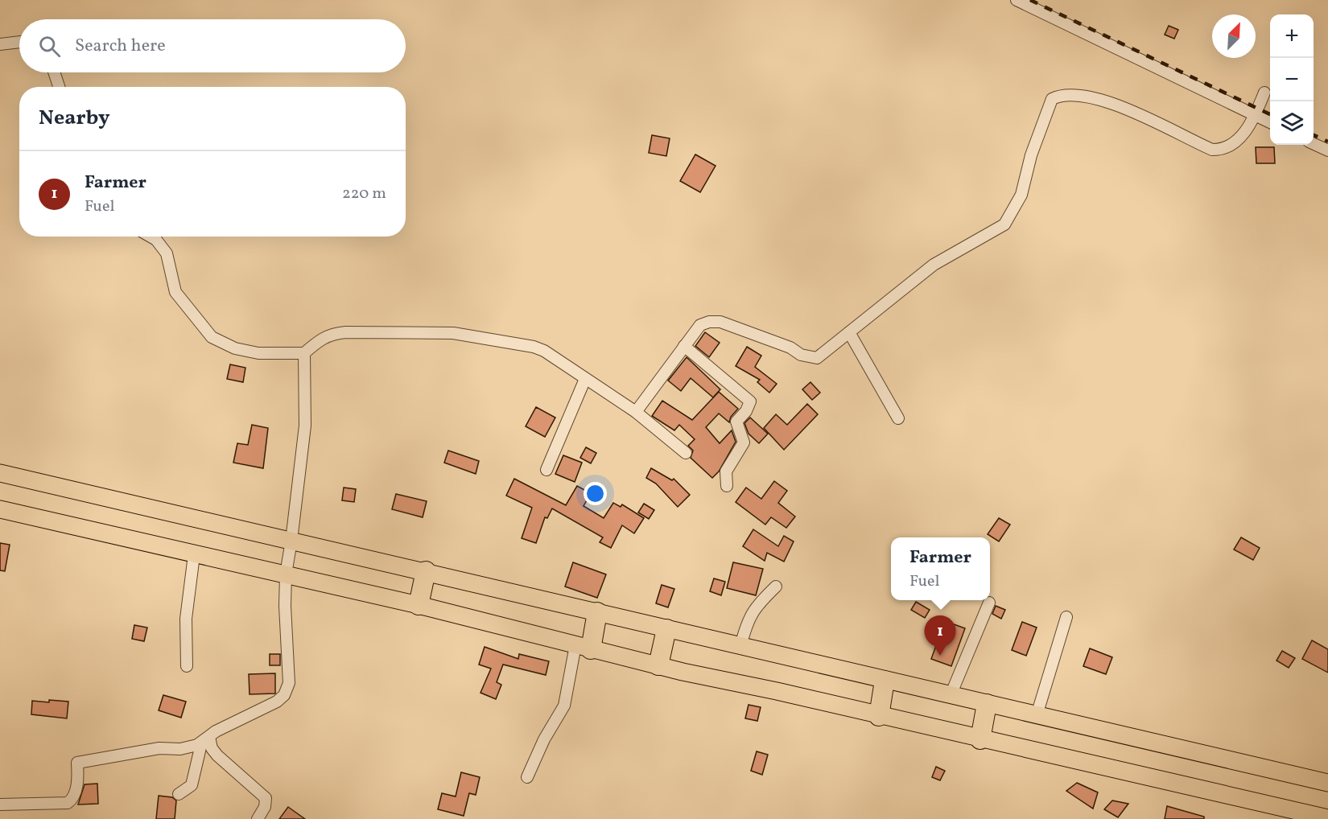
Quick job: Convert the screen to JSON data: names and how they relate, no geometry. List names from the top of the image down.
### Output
{
  "north": "top right",
  "page": {
    "map_buttons": ["+", "−"],
    "search": "Search here",
    "heading": "Nearby",
    "list": [
      {
        "mark": "1",
        "name": "Farmer",
        "note": "Fuel",
        "value": "220 m"
      }
    ],
    "popup": ["Farmer", "Fuel"],
    "pins": "1"
  }
}
